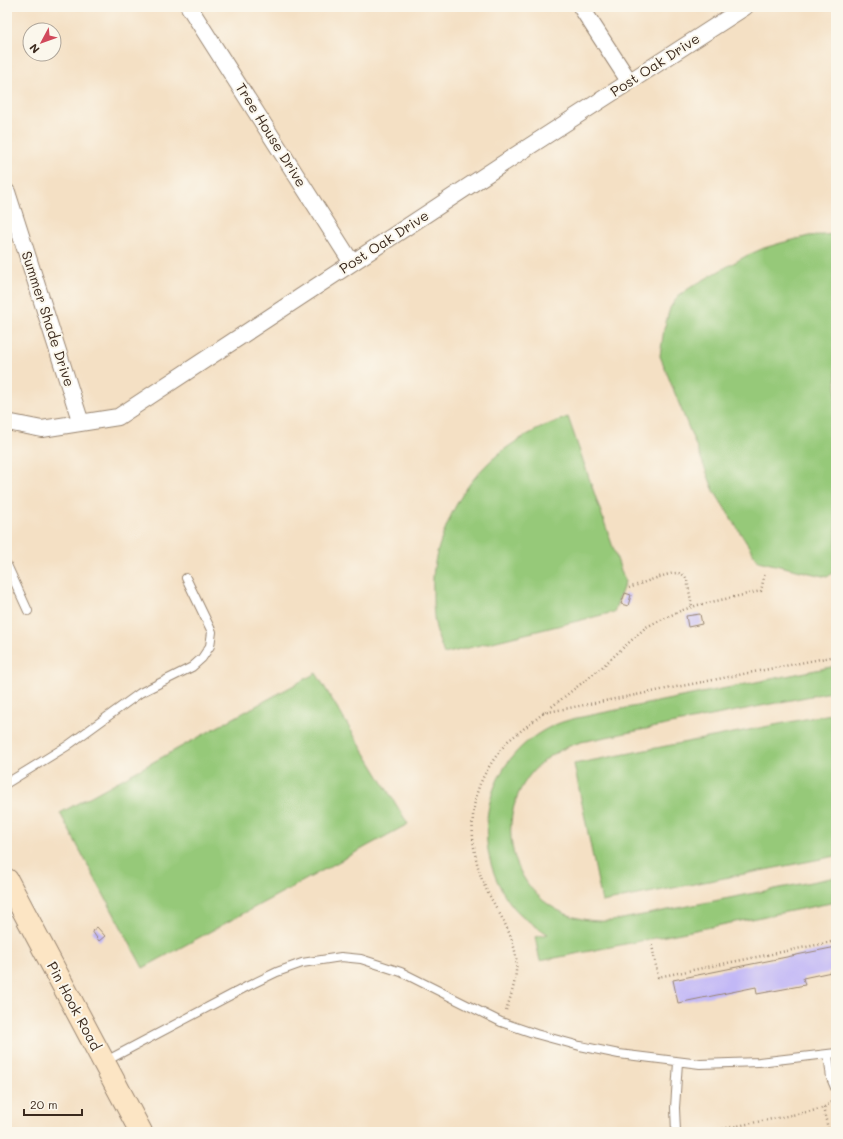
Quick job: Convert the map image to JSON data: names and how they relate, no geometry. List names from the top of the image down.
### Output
{
  "streets": {
    "street": [
      "Post Oak Drive",
      "Tree House Drive",
      "Summer Shade Drive",
      "Pin Hook Road"
    ]
  },
  "crossings": [
    ["Post Oak Drive", "Tree House Drive"],
    ["Post Oak Drive", "Summer Shade Drive"]
  ],
  "scale_bar": "20 m",
  "north": "bottom left"
}
